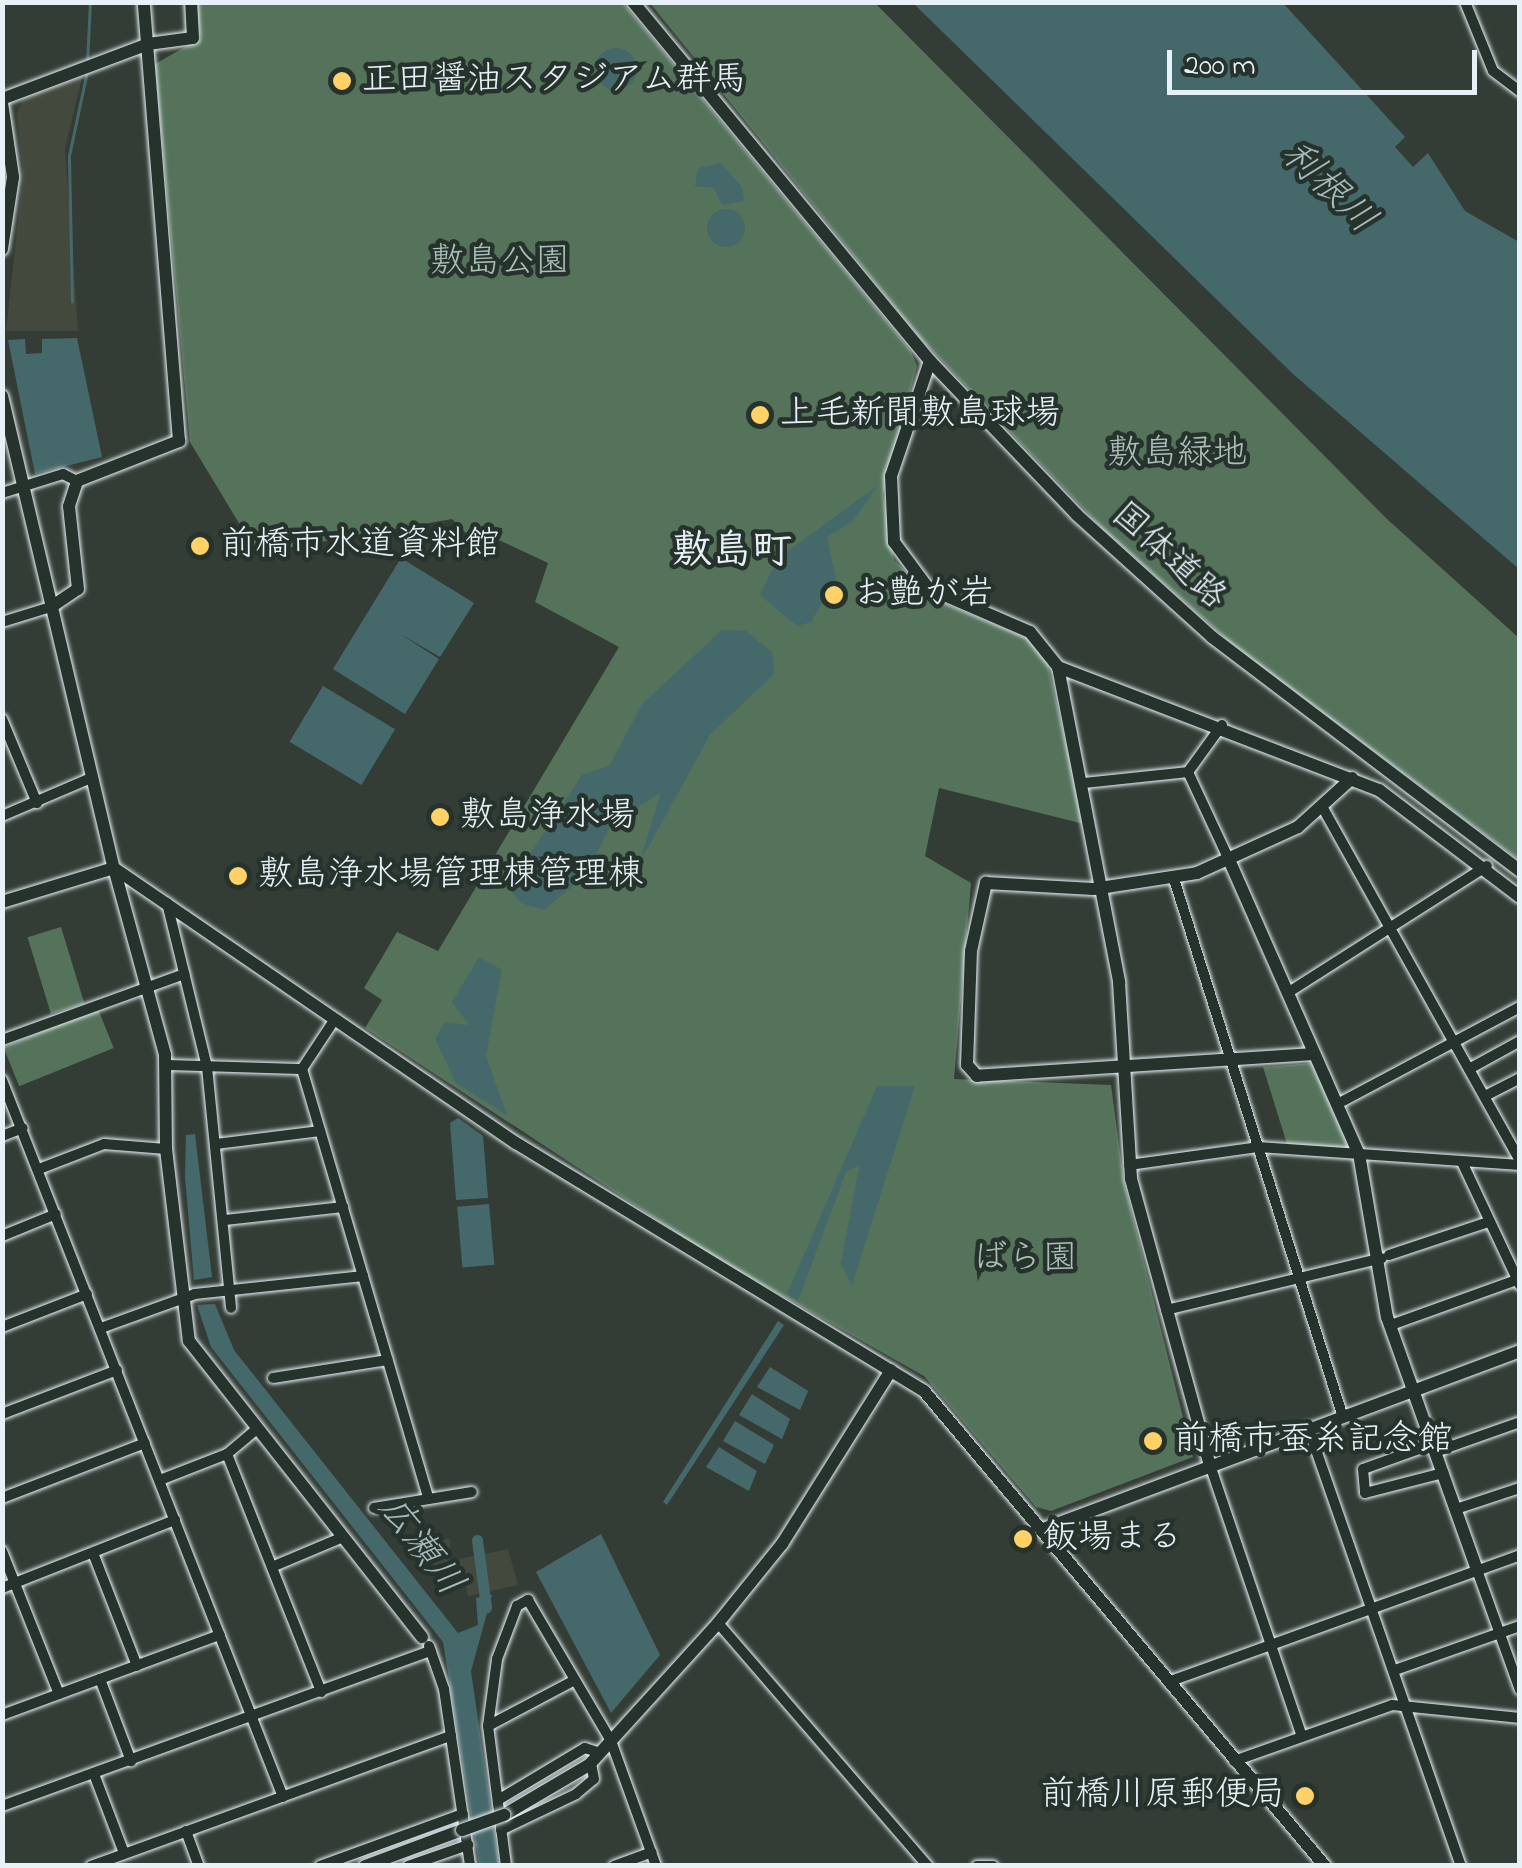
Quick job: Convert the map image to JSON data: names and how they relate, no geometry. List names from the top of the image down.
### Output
{
  "streets": {
    "street": ["国体道路"]
  },
  "districts": ["敷島町"],
  "water": ["利根川", "広瀬川"],
  "parks": ["敷島公園", "敷島緑地", "ばら園"],
  "places": [
    "正田醤油スタジアム群馬",
    "上毛新聞敷島球場",
    "前橋市水道資料館",
    "お艶が岩",
    "敷島浄水場",
    "敷島浄水場管理棟管理棟",
    "前橋市蚕糸記念館",
    "飯場まる",
    "前橋川原郵便局"
  ],
  "scale_bar": "200 m"
}
